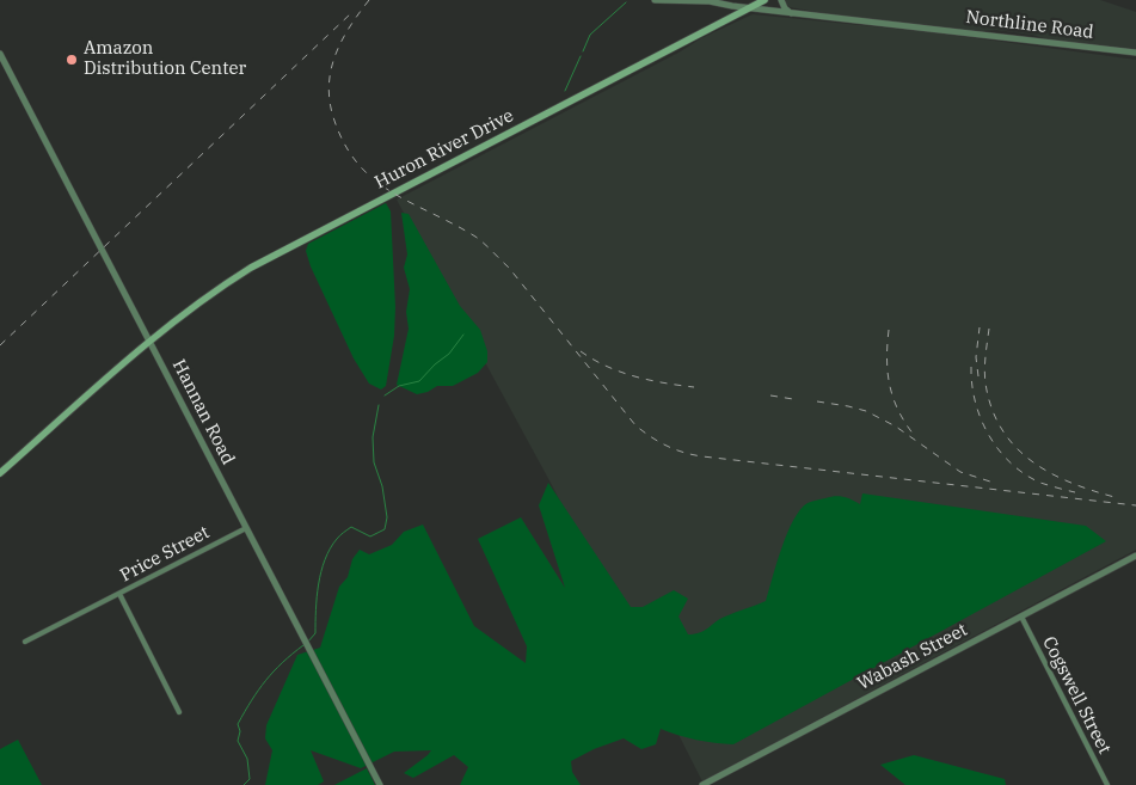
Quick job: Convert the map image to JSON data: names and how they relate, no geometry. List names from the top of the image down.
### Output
{
  "streets": {
    "main road": ["Huron River Drive"],
    "street": [
      "Northline Road",
      "Hannan Road",
      "Price Street",
      "Wabash Street",
      "Cogswell Street"
    ]
  },
  "crossings": [
    ["Northline Road", "Huron River Drive"],
    ["Huron River Drive", "Hannan Road"],
    ["Hannan Road", "Price Street"],
    ["Wabash Street", "Cogswell Street"]
  ],
  "places": ["Amazon Distribution Center"]
}
